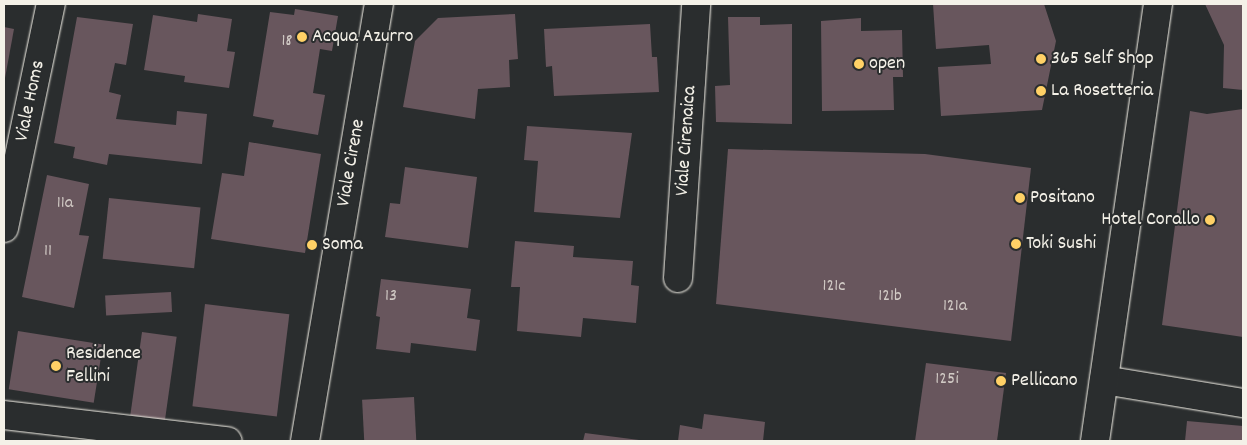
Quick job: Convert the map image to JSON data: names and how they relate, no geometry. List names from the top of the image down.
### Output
{
  "streets": {
    "street": ["Viale Homs", "Viale Cirenaica", "Viale Cirene"]
  },
  "places": [
    "Acqua Azurro",
    "365 Self Shop",
    "open",
    "La Rosetteria",
    "Positano",
    "Hotel Corallo",
    "Toki Sushi",
    "Soma",
    "Residence Fellini",
    "Pellicano"
  ],
  "house_numbers": [
    "18",
    "11a",
    "11",
    "121c",
    "13",
    "121b",
    "121a",
    "125i"
  ]
}
